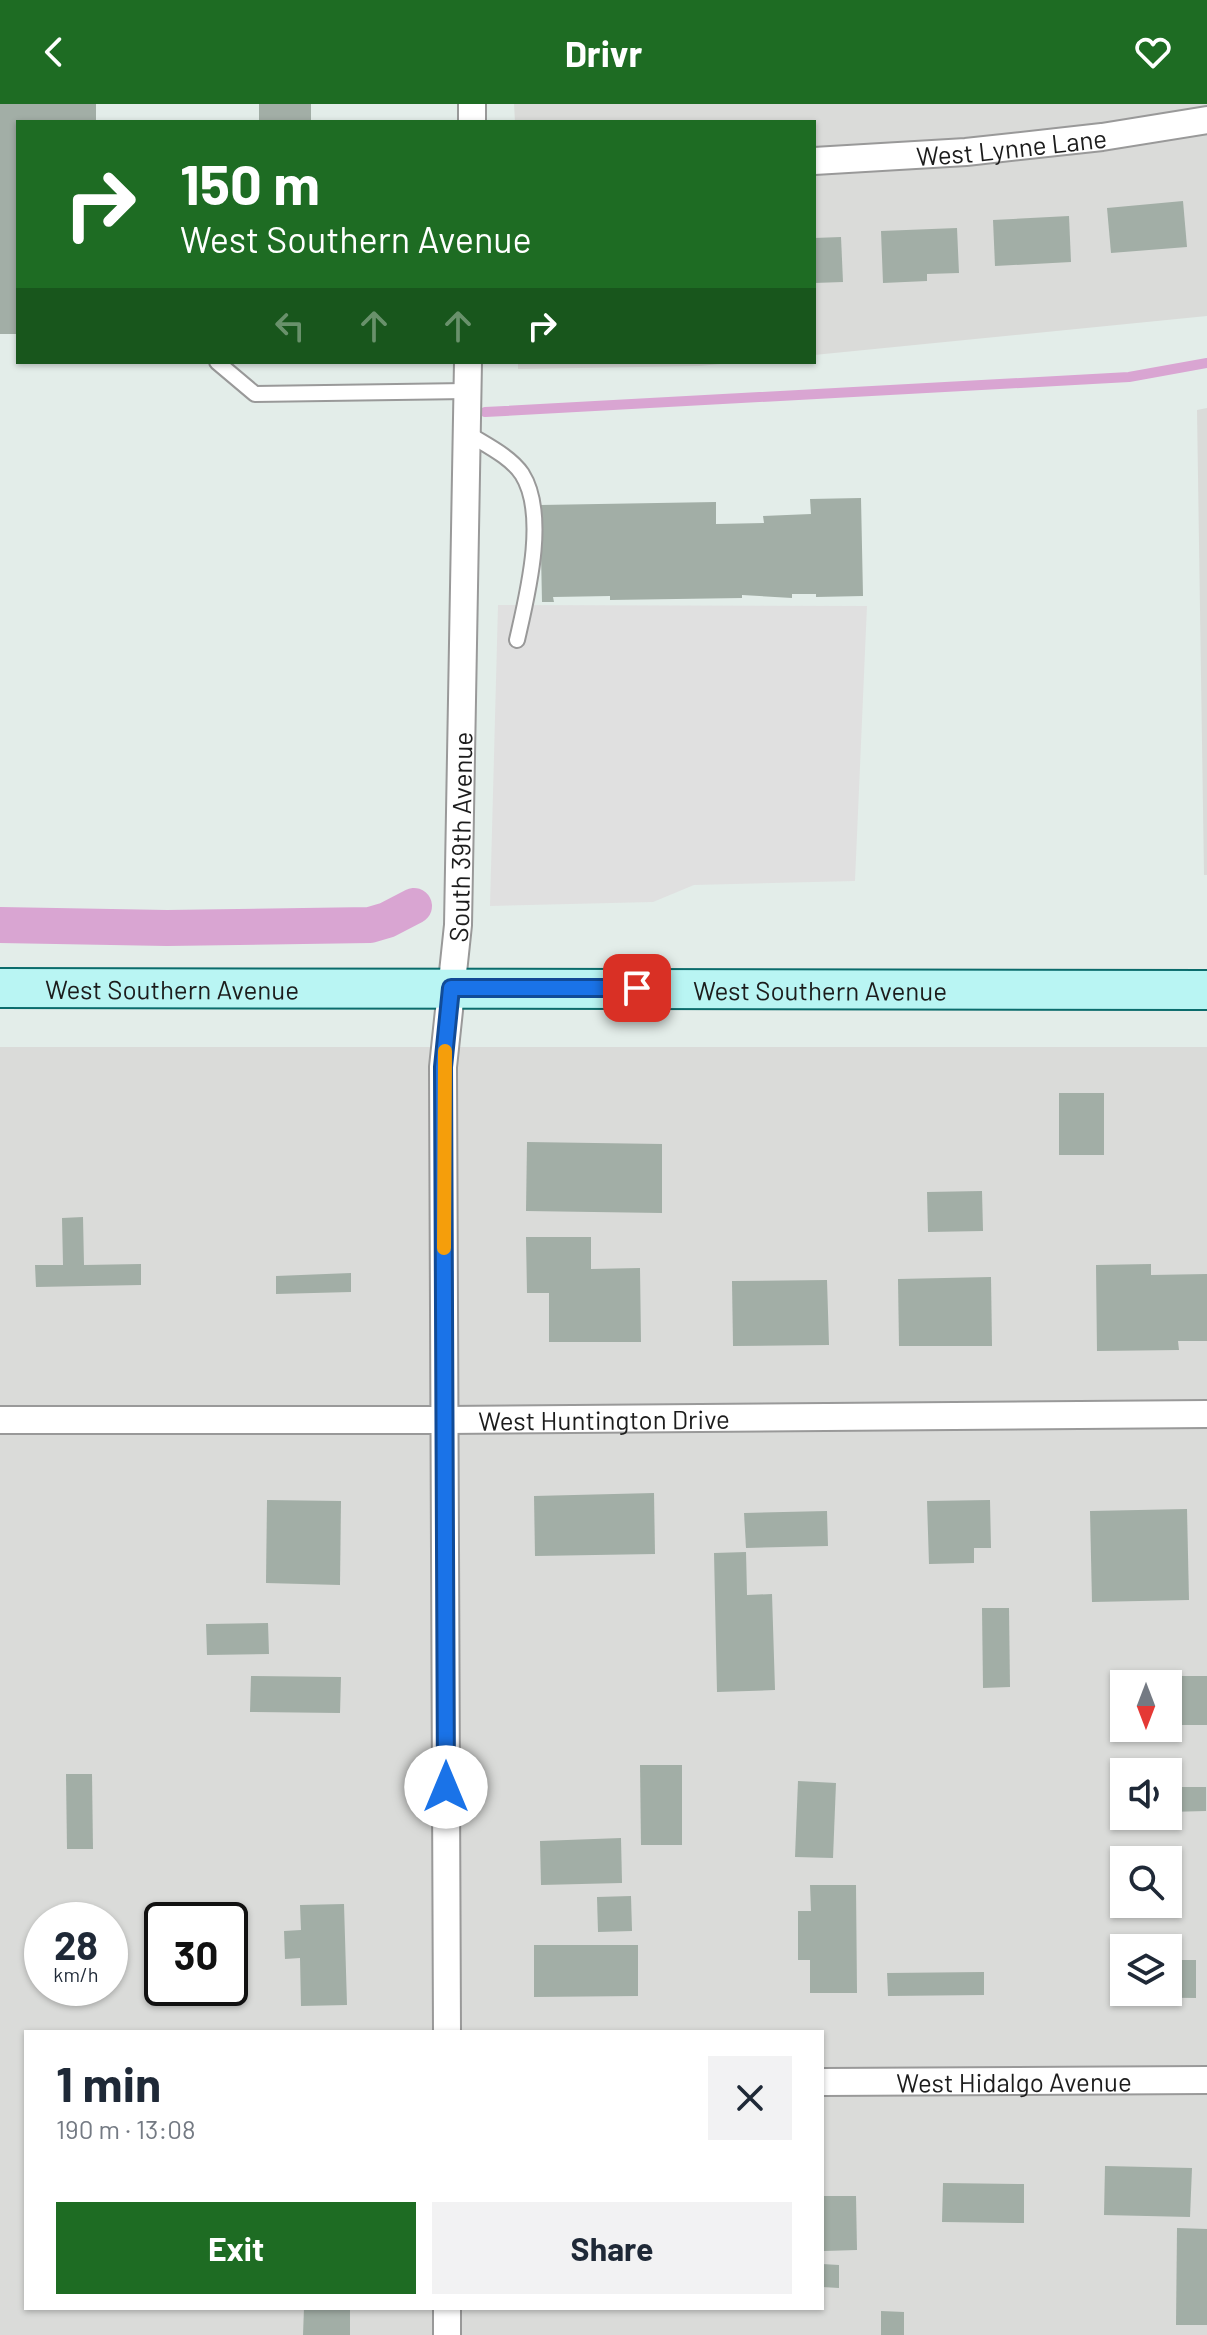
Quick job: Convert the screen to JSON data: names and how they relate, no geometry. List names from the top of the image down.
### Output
{
  "streets": {
    "main road": ["West Southern Avenue"],
    "street": [
      "West Lynne Lane",
      "South 39th Avenue",
      "West Huntington Drive",
      "West Hidalgo Avenue"
    ]
  },
  "crossings": [
    ["South 39th Avenue", "West Southern Avenue"],
    ["South 39th Avenue", "West Huntington Drive"]
  ],
  "north": "bottom",
  "page": {
    "header": "Drivr",
    "turn": ["150 m", "West Southern Avenue"],
    "speed": "28 km/h",
    "limit": "30",
    "heading": ["1 min", "190 m · 13:08"],
    "buttons": ["Exit", "Share"]
  }
}
